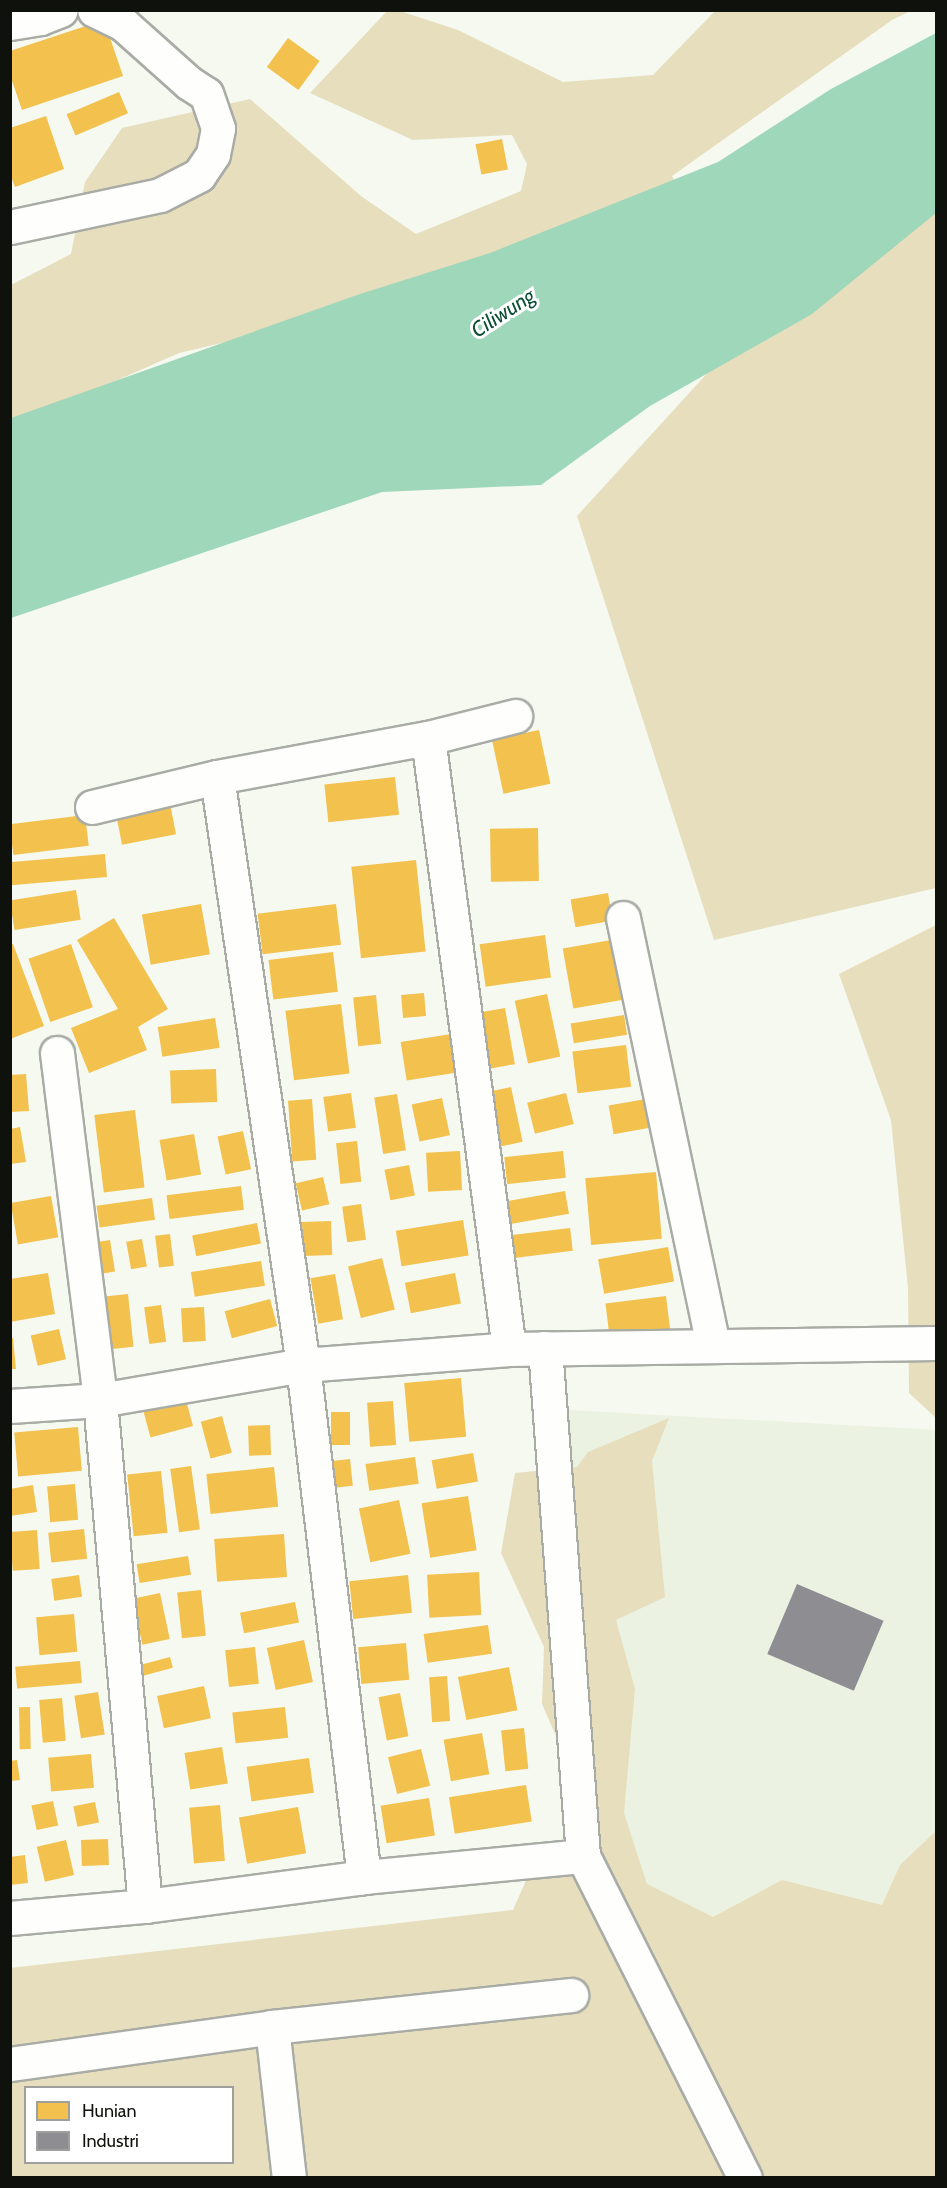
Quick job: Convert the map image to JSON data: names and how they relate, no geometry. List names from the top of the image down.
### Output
{
  "water": ["Ciliwung"],
  "legend": ["Hunian", "Industri"]
}
